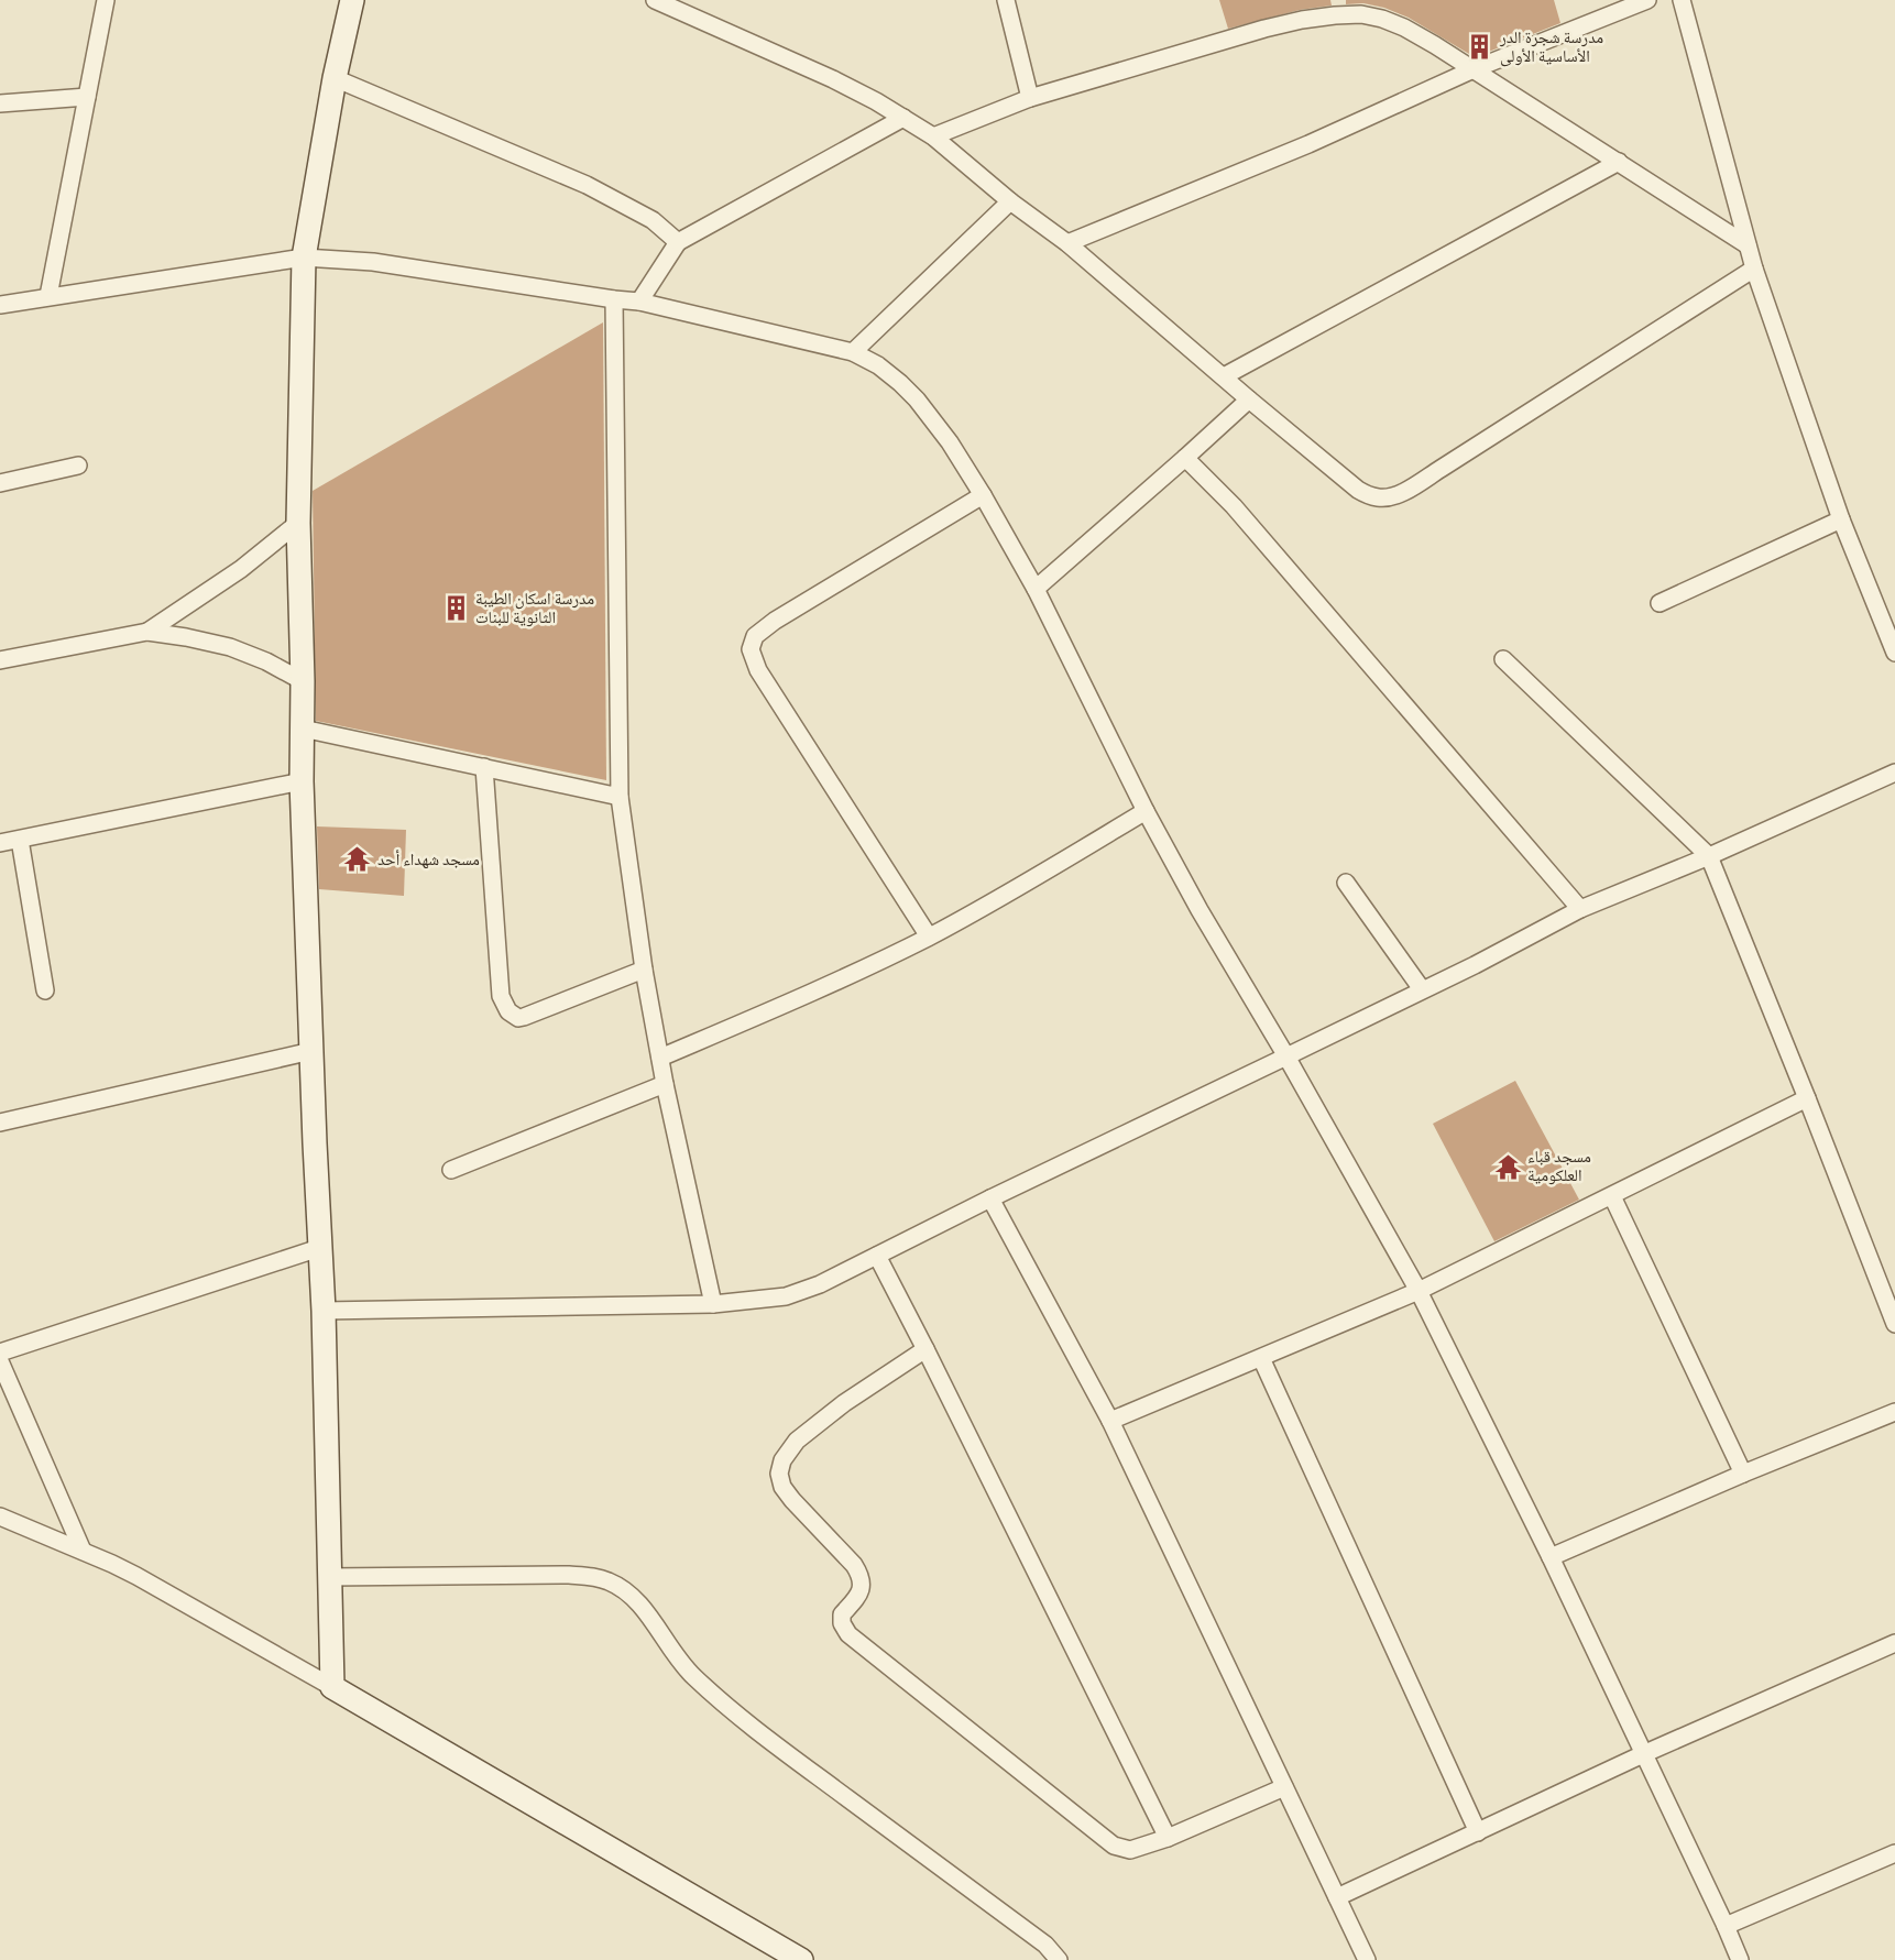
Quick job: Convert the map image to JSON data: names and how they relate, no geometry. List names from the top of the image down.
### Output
{
  "places": {
    "building": ["مدرسة شجرة الدر الأساسية الأولى", "مدرسة اسكان الطيبة الثانوية للبنات"],
    "temple": ["مسجد شهداء أحد", "مسجد قباء العلكومية"]
  }
}
